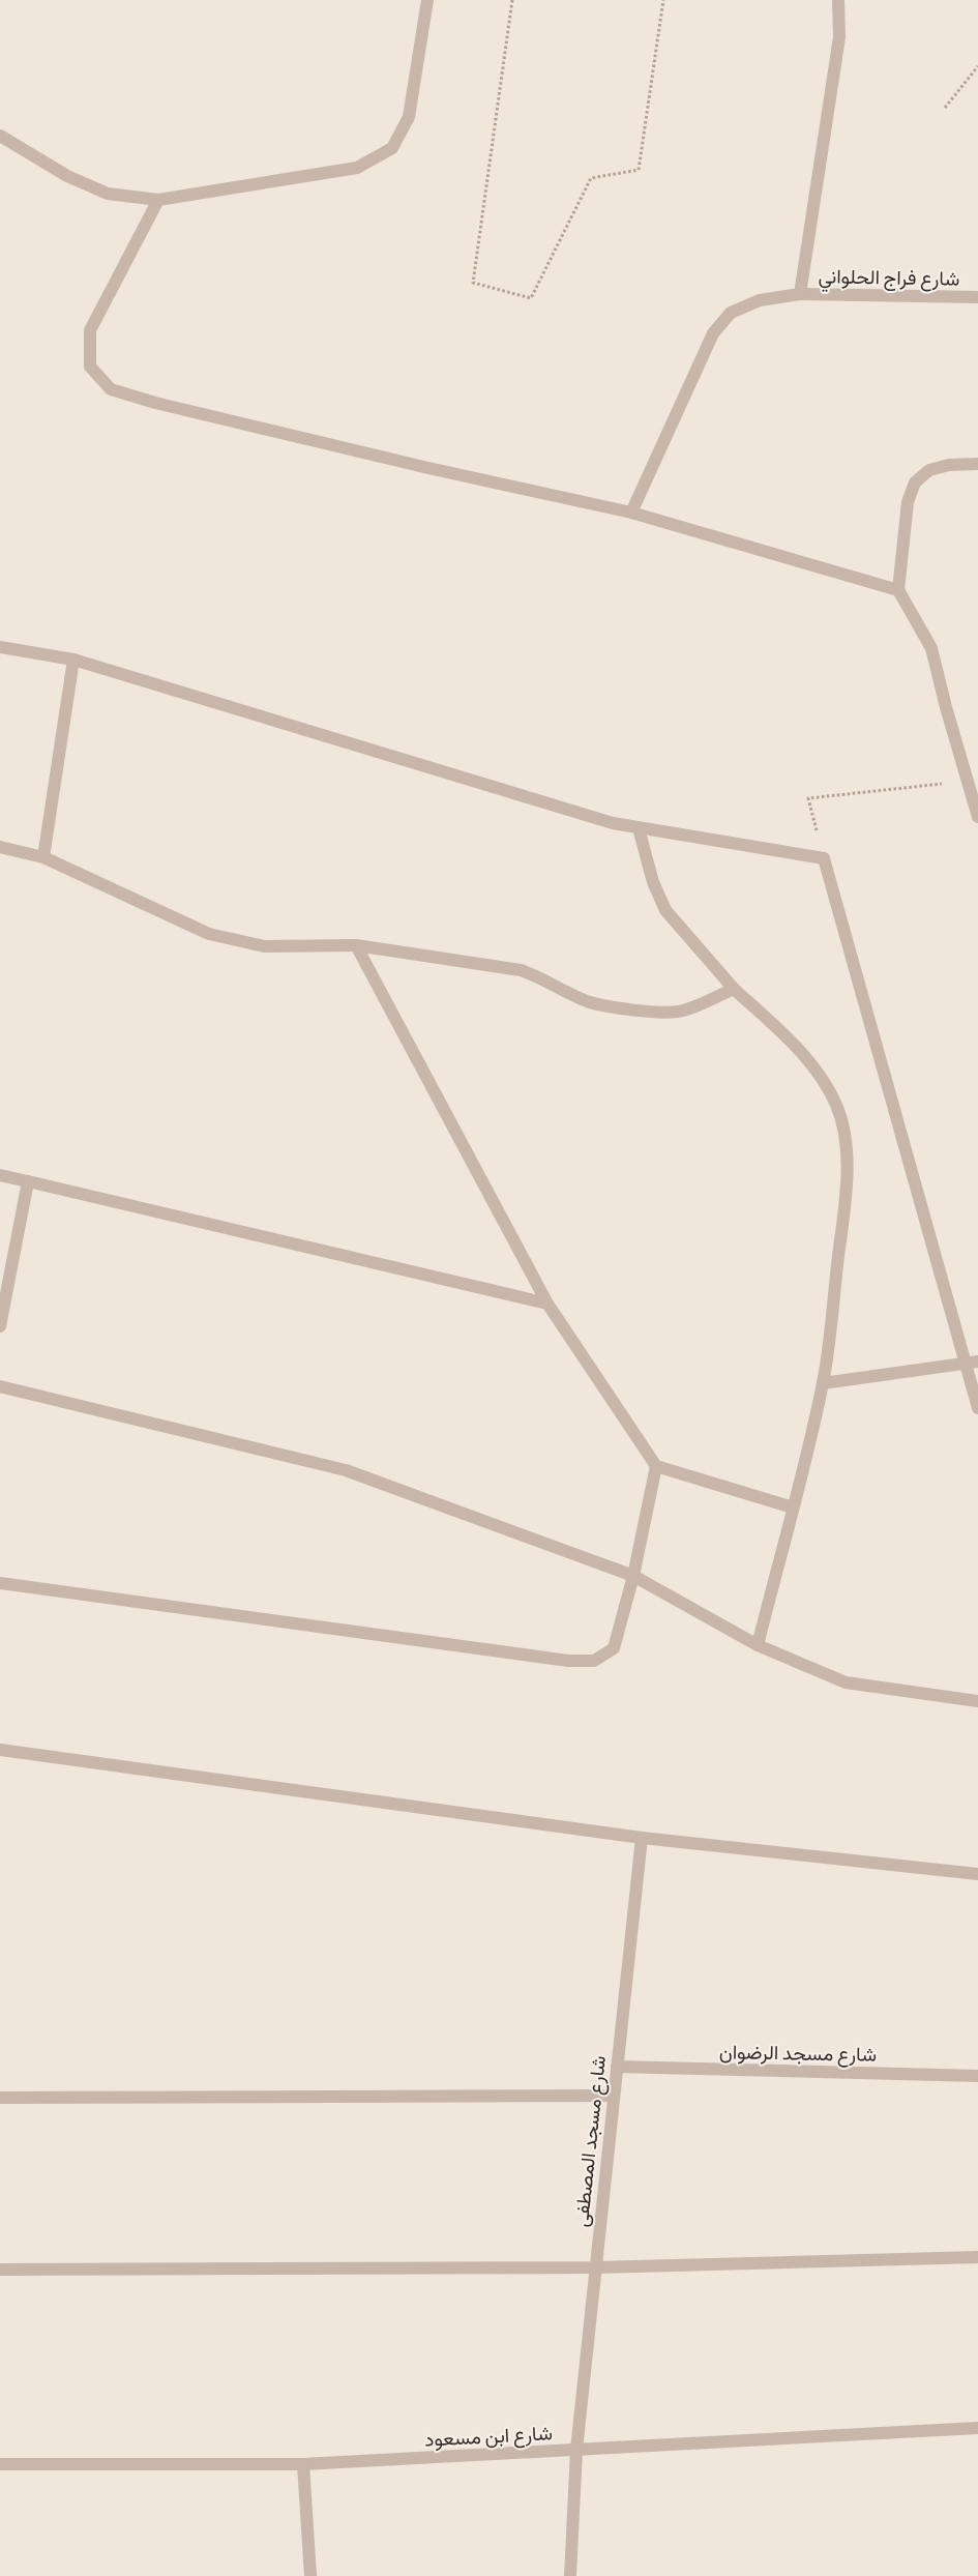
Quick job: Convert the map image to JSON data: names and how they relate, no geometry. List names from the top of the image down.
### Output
{
  "streets": {
    "street": [
      "شارع فراج الحلواني",
      "شارع مسجد الرضوان",
      "شارع مسجد المصطفى",
      "شارع ابن مسعود"
    ]
  },
  "crossings": [
    ["شارع مسجد الرضوان", "شارع مسجد المصطفى"],
    ["شارع مسجد المصطفى", "شارع ابن مسعود"]
  ]
}
